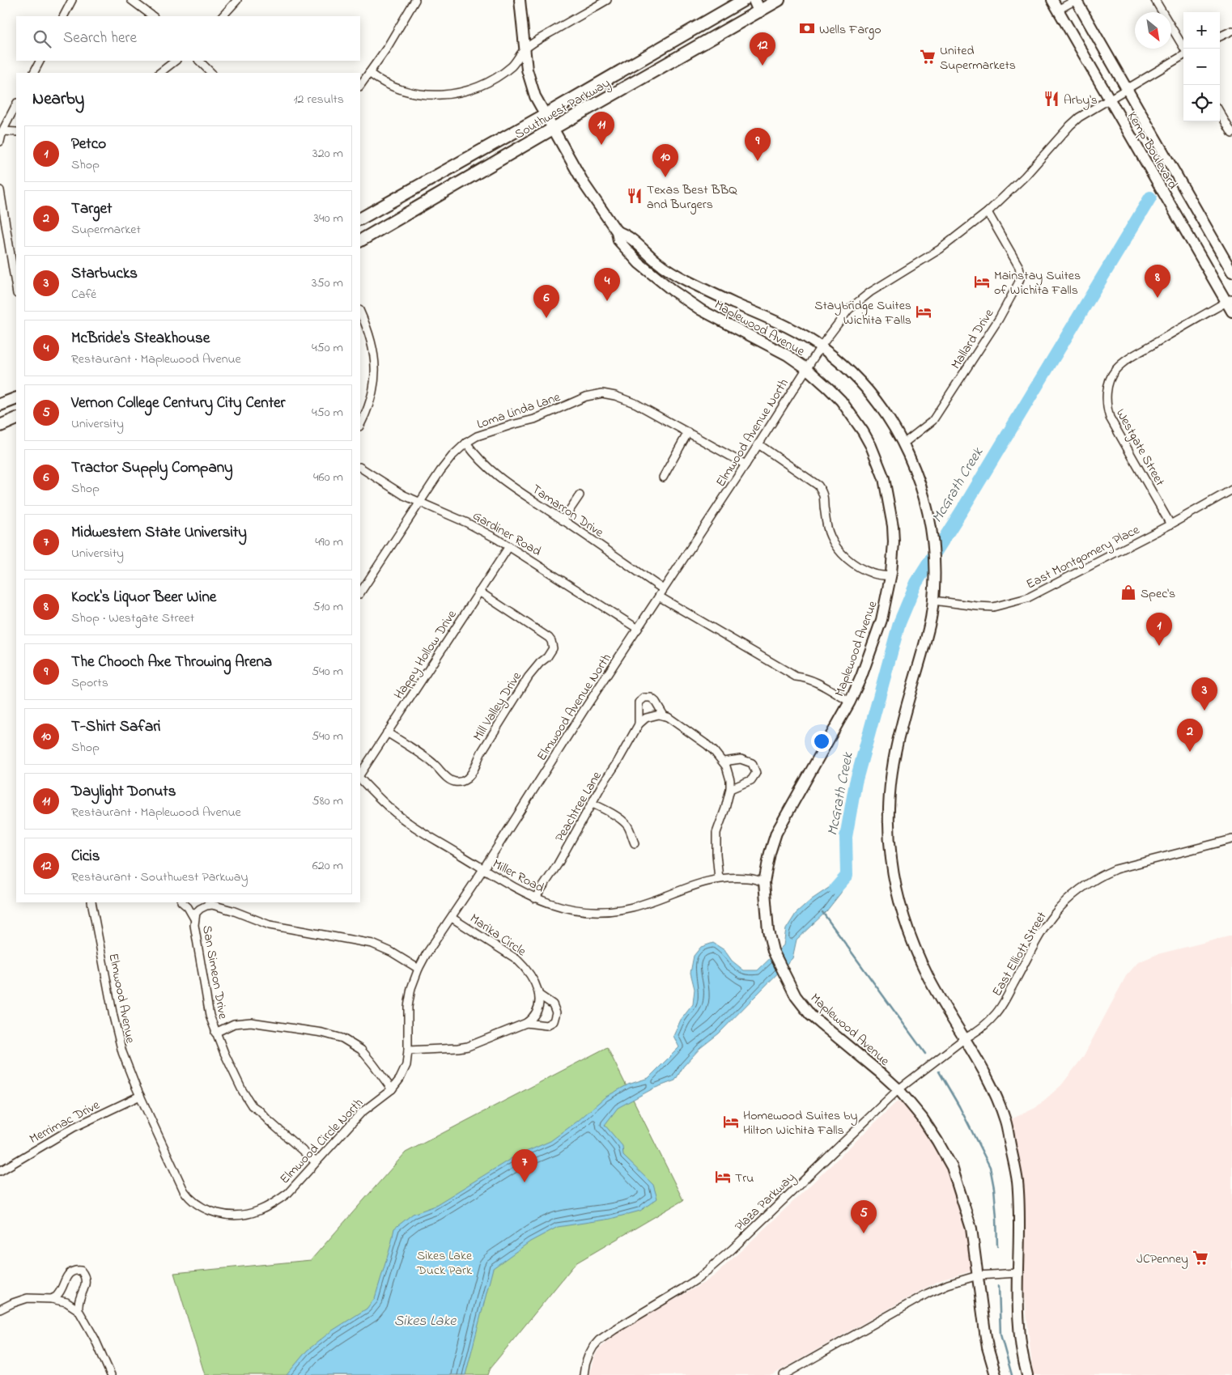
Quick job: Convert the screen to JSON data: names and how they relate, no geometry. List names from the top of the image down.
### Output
{
  "streets": {
    "main road": ["Southwest Parkway"],
    "street": [
      "Kemp Boulevard",
      "Maplewood Avenue",
      "Mallard Drive",
      "Loma Linda Lane",
      "Elmwood Avenue North",
      "Westgate Street",
      "Tamarron Drive",
      "Gardiner Road",
      "East Montgomery Place",
      "Happy Hollow Drive",
      "Mill Valley Drive",
      "Peachtree Lane",
      "Miller Road",
      "Marika Circle",
      "East Elliott Street",
      "San Simeon Drive",
      "Elmwood Avenue",
      "Merrimac Drive",
      "Elmwood Circle North",
      "Plaza Parkway"
    ]
  },
  "crossings": [
    ["Southwest Parkway", "Maplewood Avenue"],
    ["Kemp Boulevard", "Elmwood Avenue North"],
    ["Kemp Boulevard", "Westgate Street"],
    ["Maplewood Avenue", "Mallard Drive"],
    ["Maplewood Avenue", "Elmwood Avenue North"],
    ["Maplewood Avenue", "East Montgomery Place"],
    ["Maplewood Avenue", "Miller Road"],
    ["Maplewood Avenue", "East Elliott Street"],
    ["Maplewood Avenue", "Plaza Parkway"],
    ["Mallard Drive", "Elmwood Avenue North"],
    ["Loma Linda Lane", "Elmwood Avenue North"],
    ["Loma Linda Lane", "Tamarron Drive"],
    ["Loma Linda Lane", "Gardiner Road"],
    ["Elmwood Avenue North", "Tamarron Drive"],
    ["Elmwood Avenue North", "Gardiner Road"],
    ["Elmwood Avenue North", "Miller Road"],
    ["Elmwood Avenue North", "Elmwood Circle North"],
    ["Westgate Street", "East Montgomery Place"],
    ["Gardiner Road", "Happy Hollow Drive"],
    ["Happy Hollow Drive", "Mill Valley Drive"],
    ["Peachtree Lane", "Miller Road"],
    ["Miller Road", "Elmwood Circle North"],
    ["Marika Circle", "Elmwood Circle North"],
    ["East Elliott Street", "Plaza Parkway"],
    ["San Simeon Drive", "Elmwood Circle North"],
    ["Elmwood Avenue", "Merrimac Drive"],
    ["Elmwood Avenue", "Elmwood Circle North"],
    ["Merrimac Drive", "Elmwood Circle North"]
  ],
  "water": ["McGrath Creek", "Sikes Lake"],
  "parks": ["Sikes Lake Duck Park"],
  "places": {
    "bank": ["Wells Fargo"],
    "supermarket": ["United Supermarkets", "JCPenney"],
    "restaurant": ["Arby's", "Texas Best BBQ and Burgers"],
    "hotel": [
      "Mainstay Suites of Wichita Falls",
      "Staybridge Suites Wichita Falls",
      "Homewood Suites by Hilton Wichita Falls",
      "Tru"
    ],
    "shop": ["Spec's"]
  },
  "north": "bottom right",
  "page": {
    "map_buttons": ["+", "−"],
    "search": "Search here",
    "pins": [
      "12",
      "11",
      "9",
      "10",
      "8",
      "4",
      "6",
      "1",
      "3",
      "2",
      "7",
      "5"
    ],
    "heading": ["Nearby", "12 results"],
    "list": [
      {
        "mark": "1",
        "name": "Petco",
        "note": "Shop",
        "value": "320 m"
      },
      {
        "mark": "2",
        "name": "Target",
        "note": "Supermarket",
        "value": "340 m"
      },
      {
        "mark": "3",
        "name": "Starbucks",
        "note": "Café",
        "value": "350 m"
      },
      {
        "mark": "4",
        "name": "McBride's Steakhouse",
        "note": "Restaurant · Maplewood Avenue",
        "value": "450 m"
      },
      {
        "mark": "5",
        "name": "Vernon College Century City Center",
        "note": "University",
        "value": "450 m"
      },
      {
        "mark": "6",
        "name": "Tractor Supply Company",
        "note": "Shop",
        "value": "460 m"
      },
      {
        "mark": "7",
        "name": "Midwestern State University",
        "note": "University",
        "value": "490 m"
      },
      {
        "mark": "8",
        "name": "Kock's Liquor Beer Wine",
        "note": "Shop · Westgate Street",
        "value": "510 m"
      },
      {
        "mark": "9",
        "name": "The Chooch Axe Throwing Arena",
        "note": "Sports",
        "value": "540 m"
      },
      {
        "mark": "10",
        "name": "T-Shirt Safari",
        "note": "Shop",
        "value": "540 m"
      },
      {
        "mark": "11",
        "name": "Daylight Donuts",
        "note": "Restaurant · Maplewood Avenue",
        "value": "580 m"
      },
      {
        "mark": "12",
        "name": "Cicis",
        "note": "Restaurant · Southwest Parkway",
        "value": "620 m"
      }
    ]
  }
}
